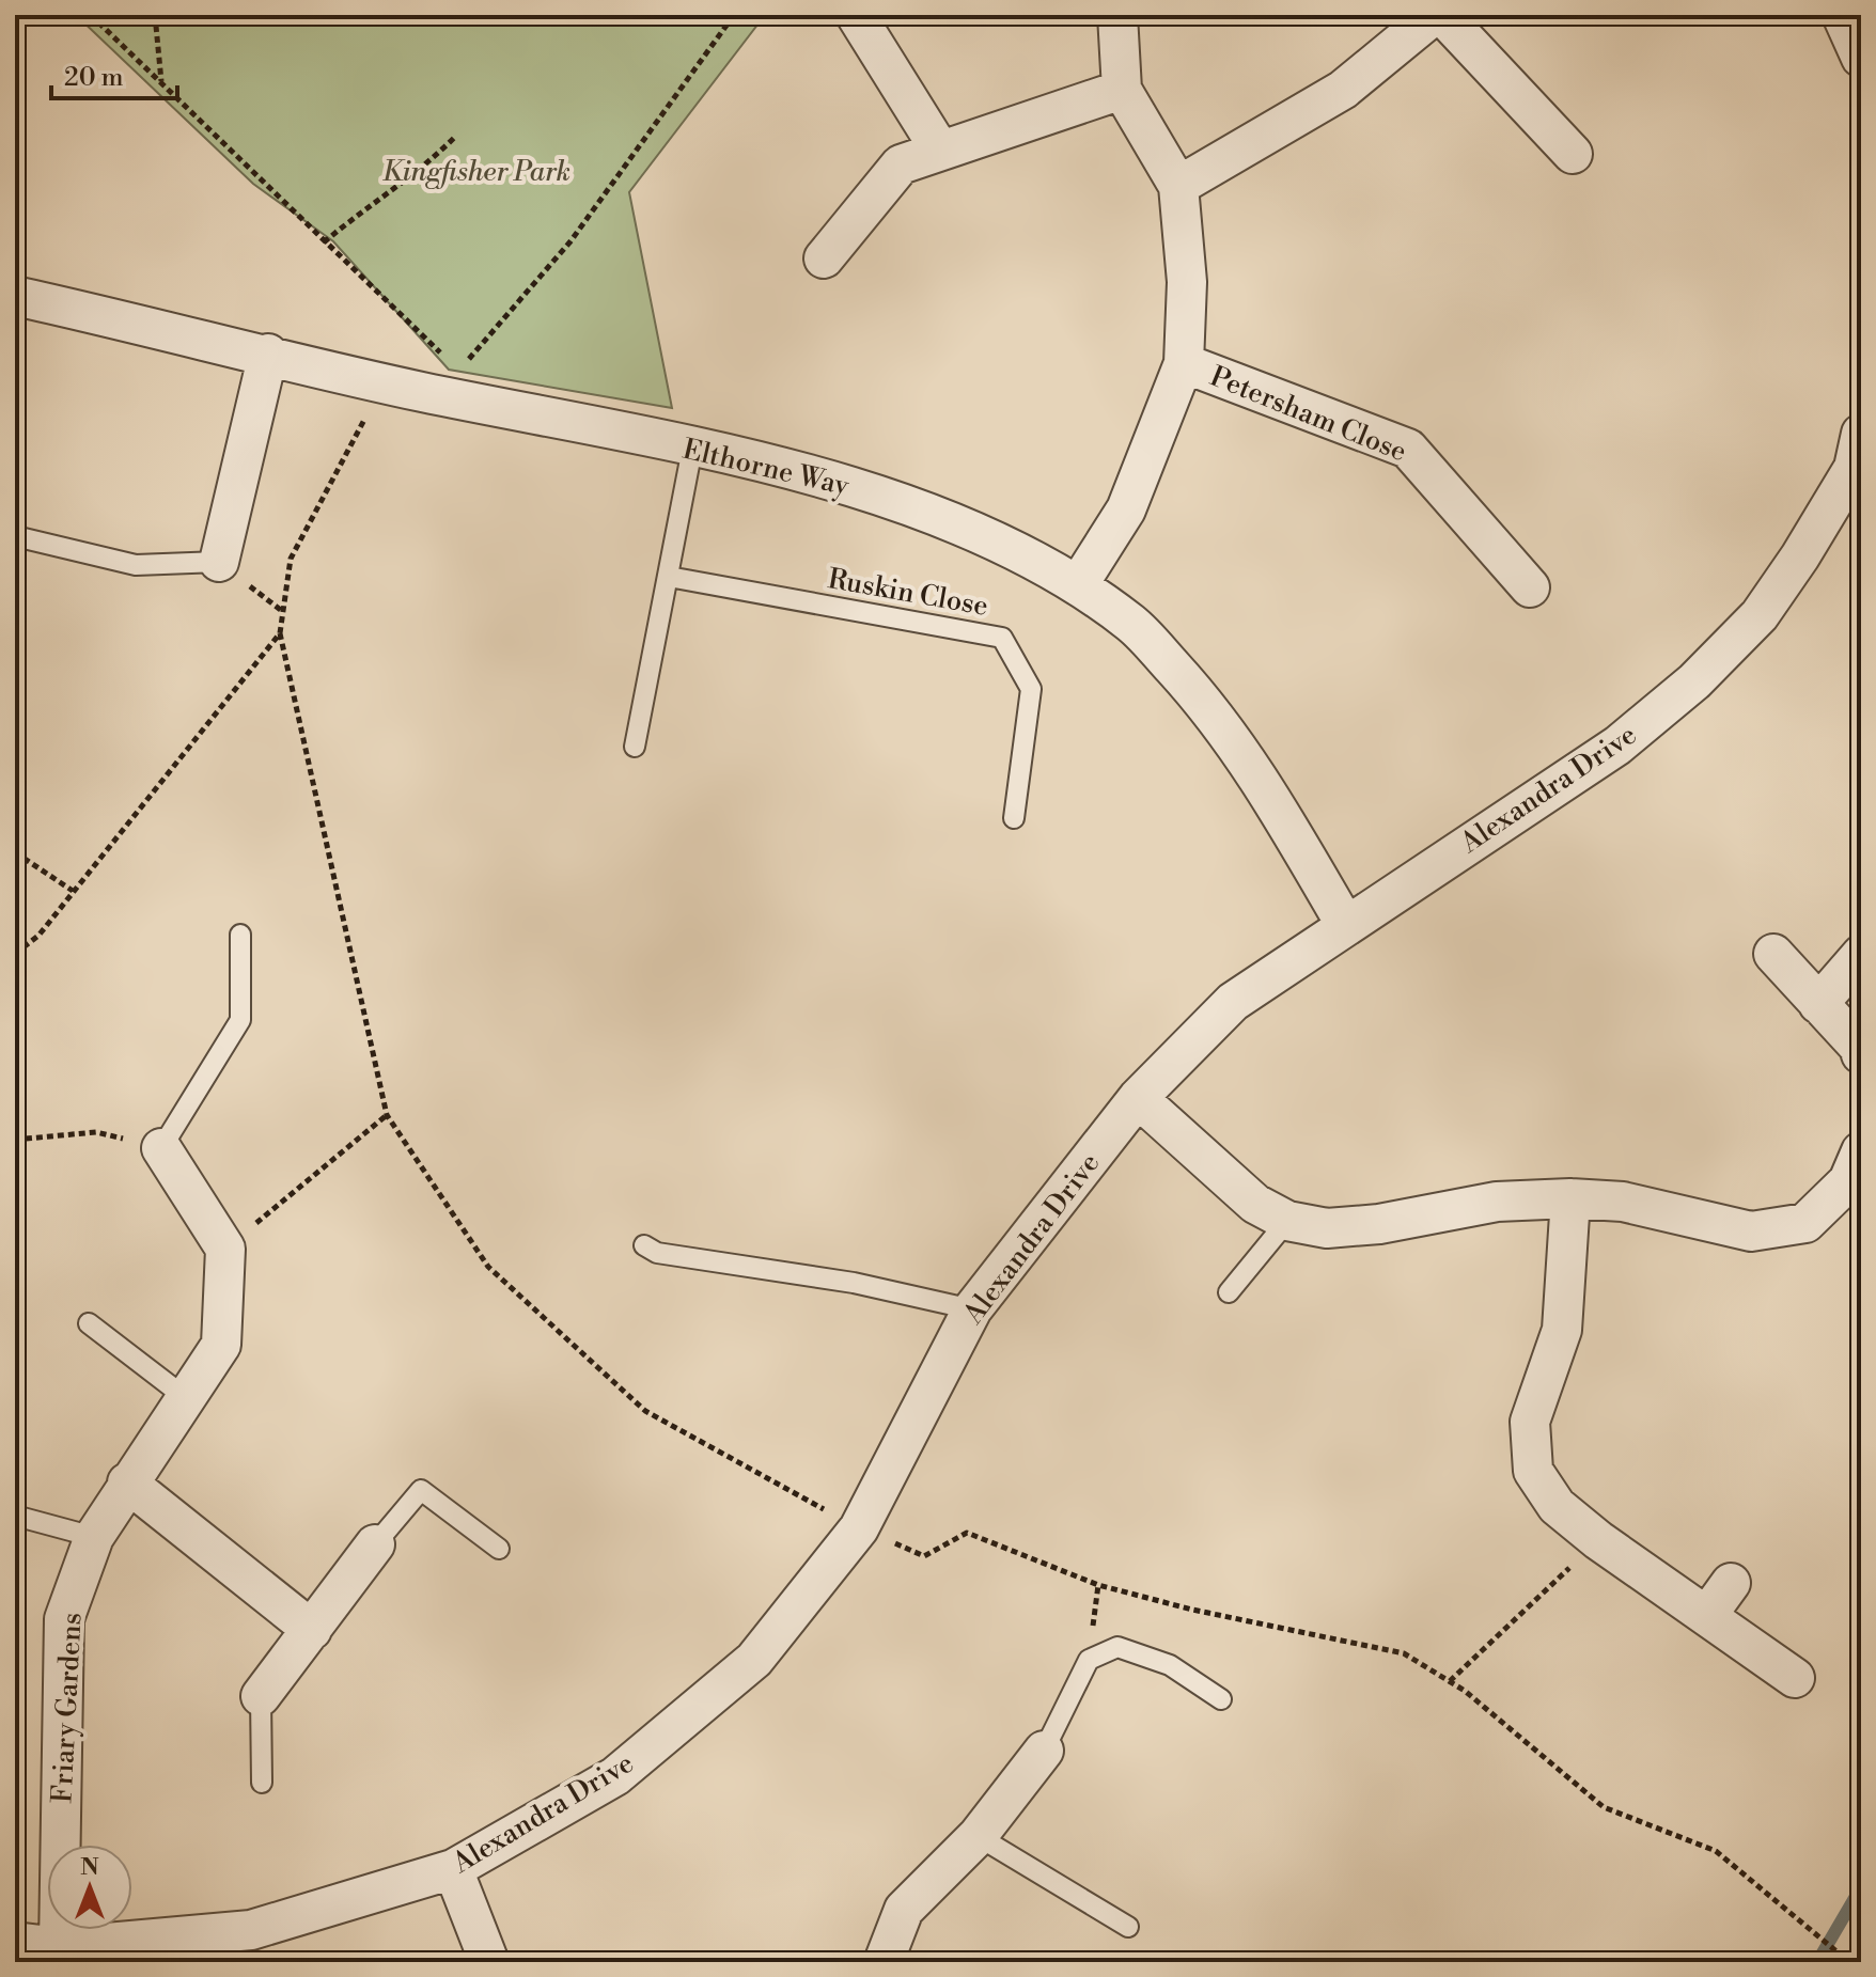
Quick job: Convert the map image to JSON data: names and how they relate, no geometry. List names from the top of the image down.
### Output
{
  "streets": {
    "street": [
      "Petersham Close",
      "Elthorne Way",
      "Alexandra Drive",
      "Friary Gardens"
    ],
    "lane": ["Ruskin Close"]
  },
  "crossings": [
    ["Petersham Close", "Elthorne Way"],
    ["Elthorne Way", "Alexandra Drive"],
    ["Alexandra Drive", "Friary Gardens"]
  ],
  "parks": ["Kingfisher Park"],
  "scale_bar": "20 m",
  "north": "top"
}
